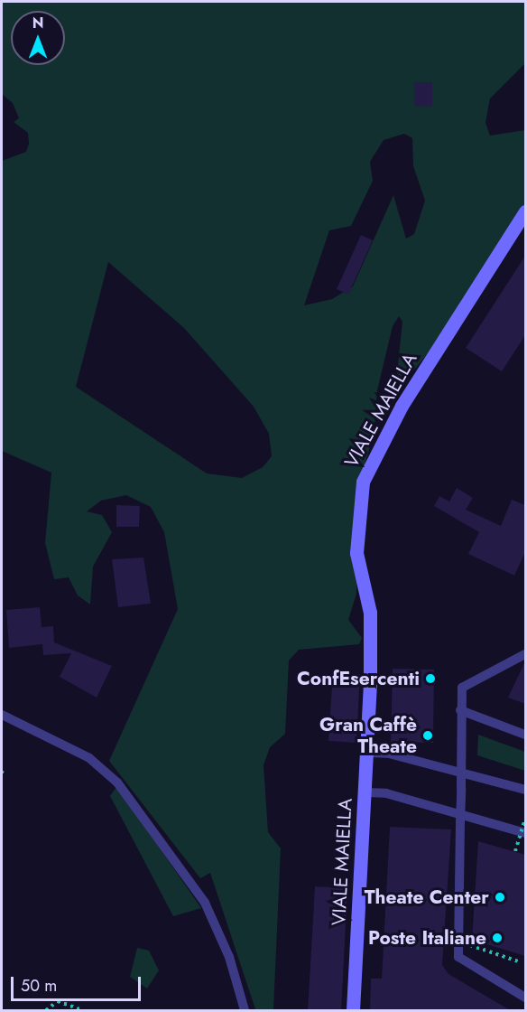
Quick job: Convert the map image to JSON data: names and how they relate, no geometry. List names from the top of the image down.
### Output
{
  "streets": {
    "main road": ["VIALE MAIELLA"]
  },
  "places": [
    "ConfEsercenti",
    "Gran Caffè Theate",
    "Theate Center",
    "Poste Italiane"
  ],
  "scale_bar": "50 m",
  "north": "top"
}
